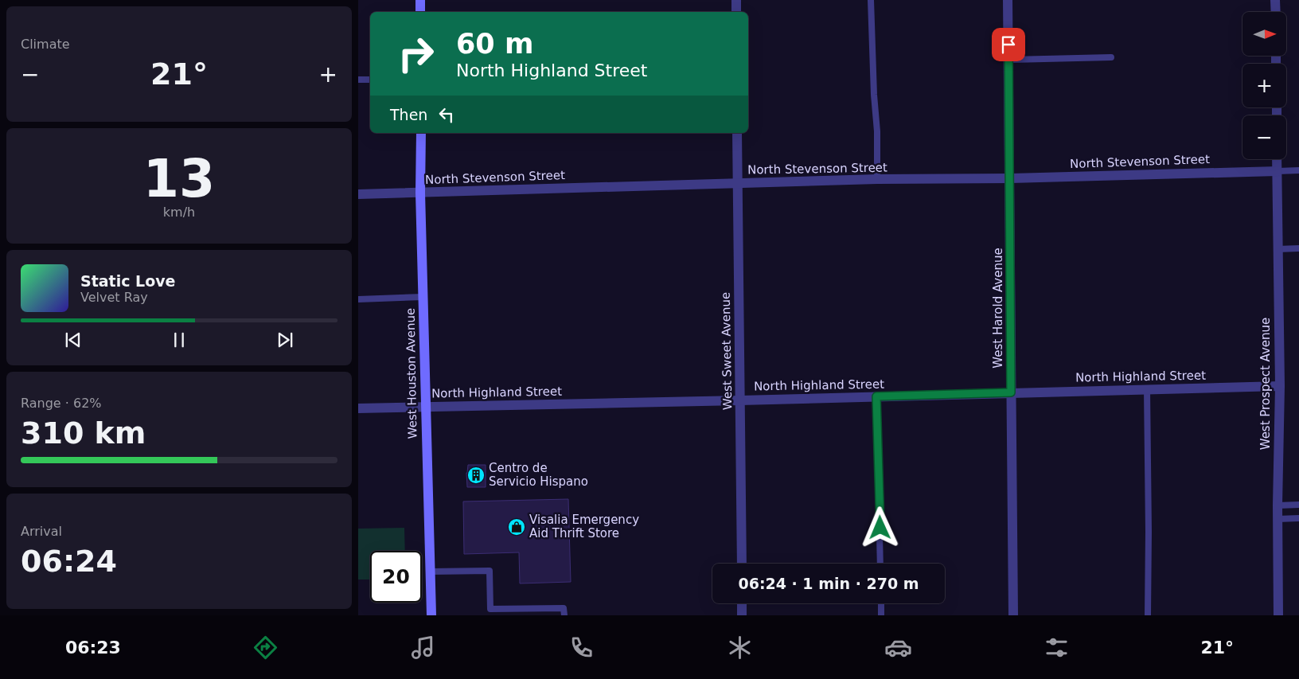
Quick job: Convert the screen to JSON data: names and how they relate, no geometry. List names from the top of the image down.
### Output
{
  "streets": {
    "main road": ["West Houston Avenue"],
    "street": [
      "North Stevenson Street",
      "West Harold Avenue",
      "West Sweet Avenue",
      "North Highland Street",
      "West Prospect Avenue"
    ]
  },
  "crossings": [
    ["North Stevenson Street", "West Harold Avenue"],
    ["North Stevenson Street", "West Sweet Avenue"],
    ["North Stevenson Street", "West Houston Avenue"],
    ["North Stevenson Street", "West Prospect Avenue"],
    ["West Harold Avenue", "North Highland Street"],
    ["West Sweet Avenue", "North Highland Street"],
    ["West Houston Avenue", "North Highland Street"],
    ["North Highland Street", "West Prospect Avenue"]
  ],
  "places": {
    "building": ["Centro de Servicio Hispano"],
    "shop": ["Visalia Emergency Aid Thrift Store"]
  },
  "north": "right",
  "page": {
    "tile": [
      "Climate",
      ["13", "km/h"],
      ["Range · 62%", "310 km"],
      ["Arrival", "06:24"]
    ],
    "map_buttons": ["+", "−"],
    "turn": ["60 m", "North Highland Street"],
    "heat": ["−", "21°", "+"],
    "then": "Then",
    "song": ["Static Love", "Velvet Ray"],
    "limit": "20",
    "trip": "06:24 · 1 min · 270 m",
    "tabs": ["06:23", "21°"]
  }
}
